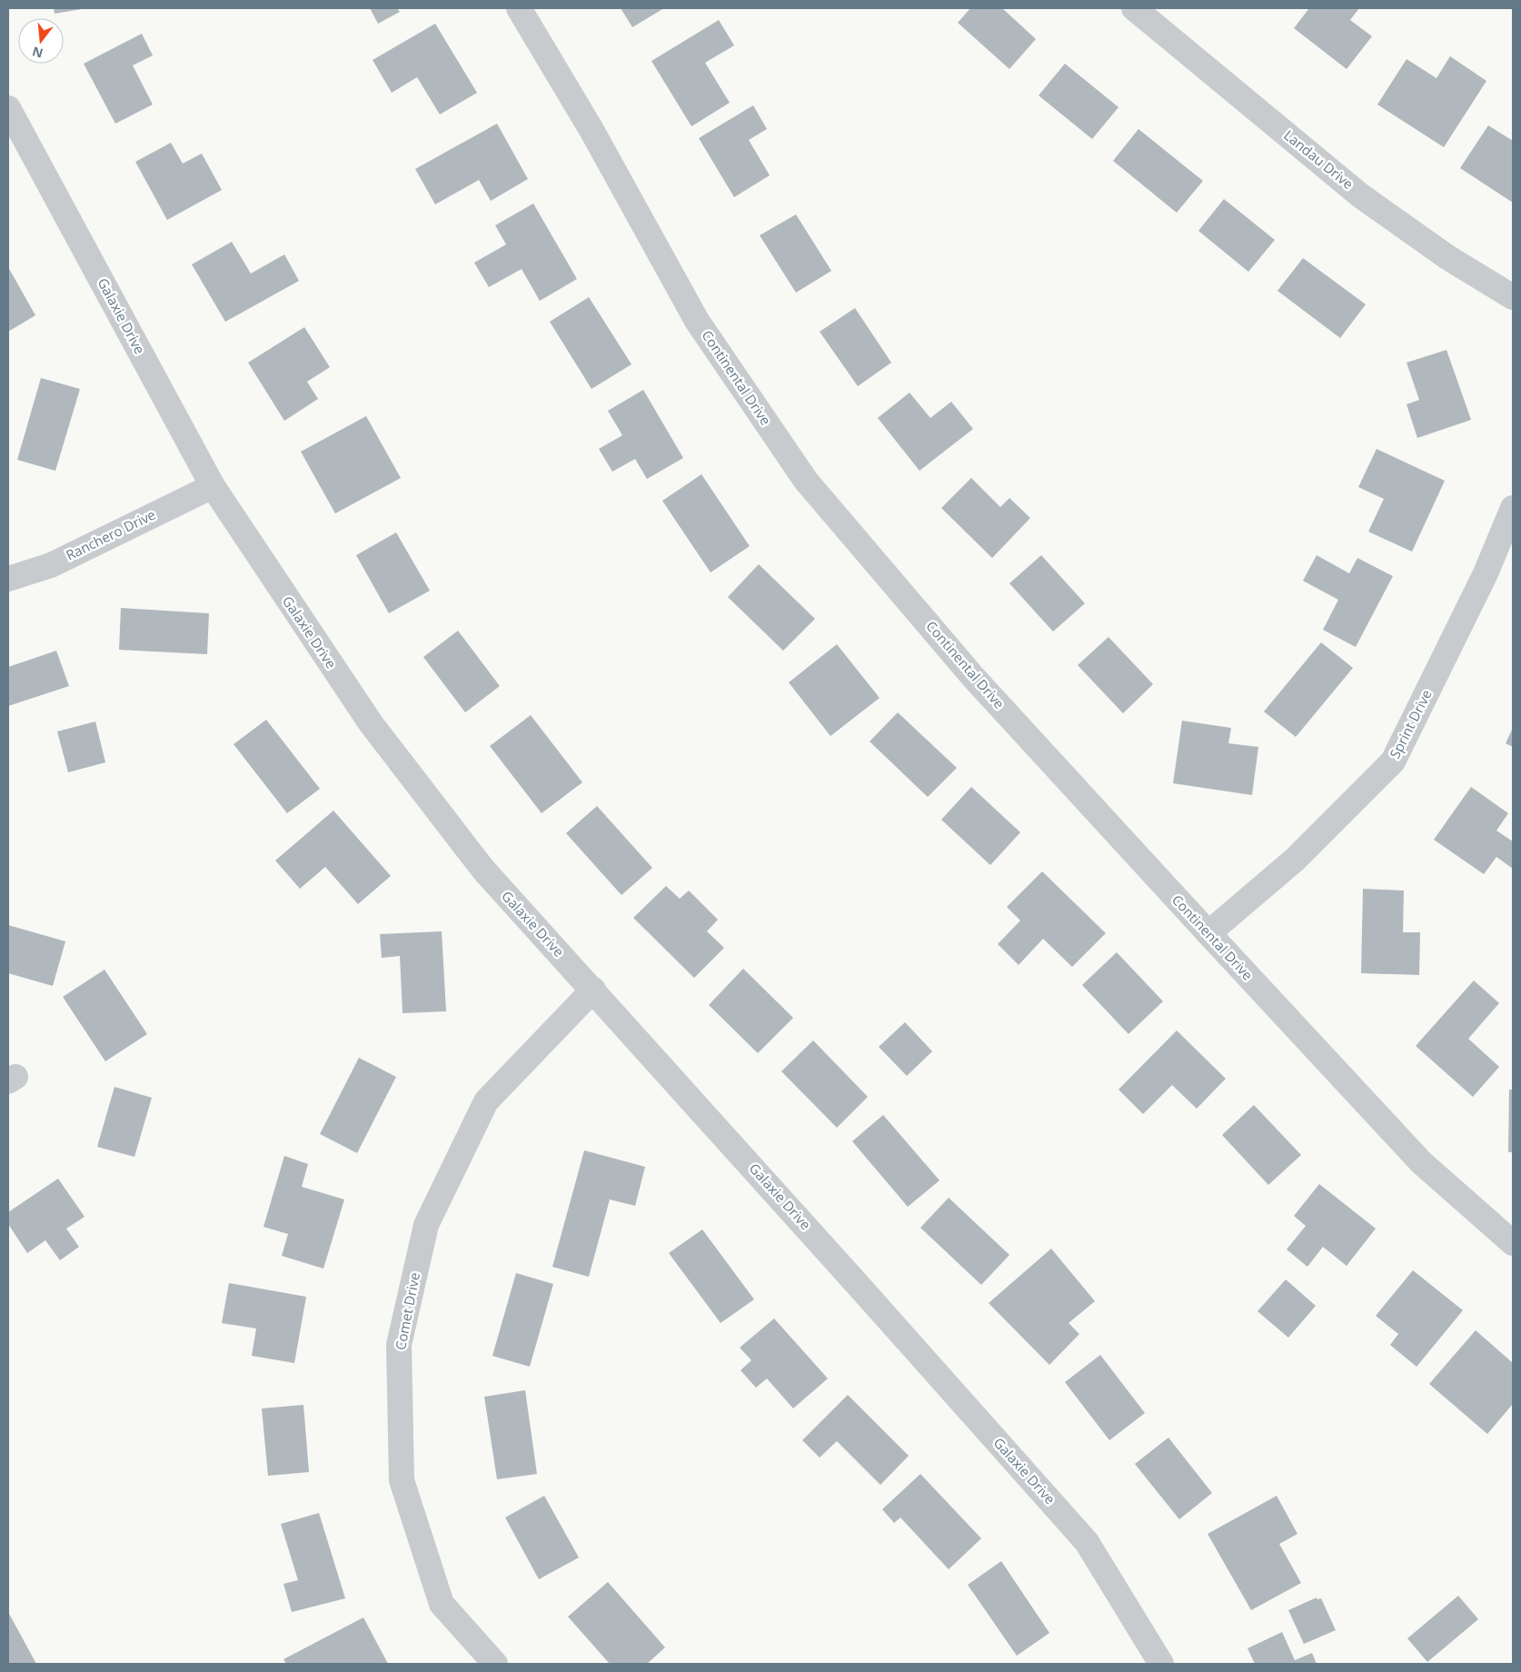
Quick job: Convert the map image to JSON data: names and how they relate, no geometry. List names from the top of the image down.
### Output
{
  "streets": {
    "street": [
      "Landau Drive",
      "Galaxie Drive",
      "Continental Drive",
      "Ranchero Drive",
      "Sprint Drive",
      "Comet Drive"
    ]
  },
  "crossings": [
    ["Galaxie Drive", "Ranchero Drive"],
    ["Galaxie Drive", "Comet Drive"],
    ["Continental Drive", "Sprint Drive"]
  ],
  "north": "bottom"
}
